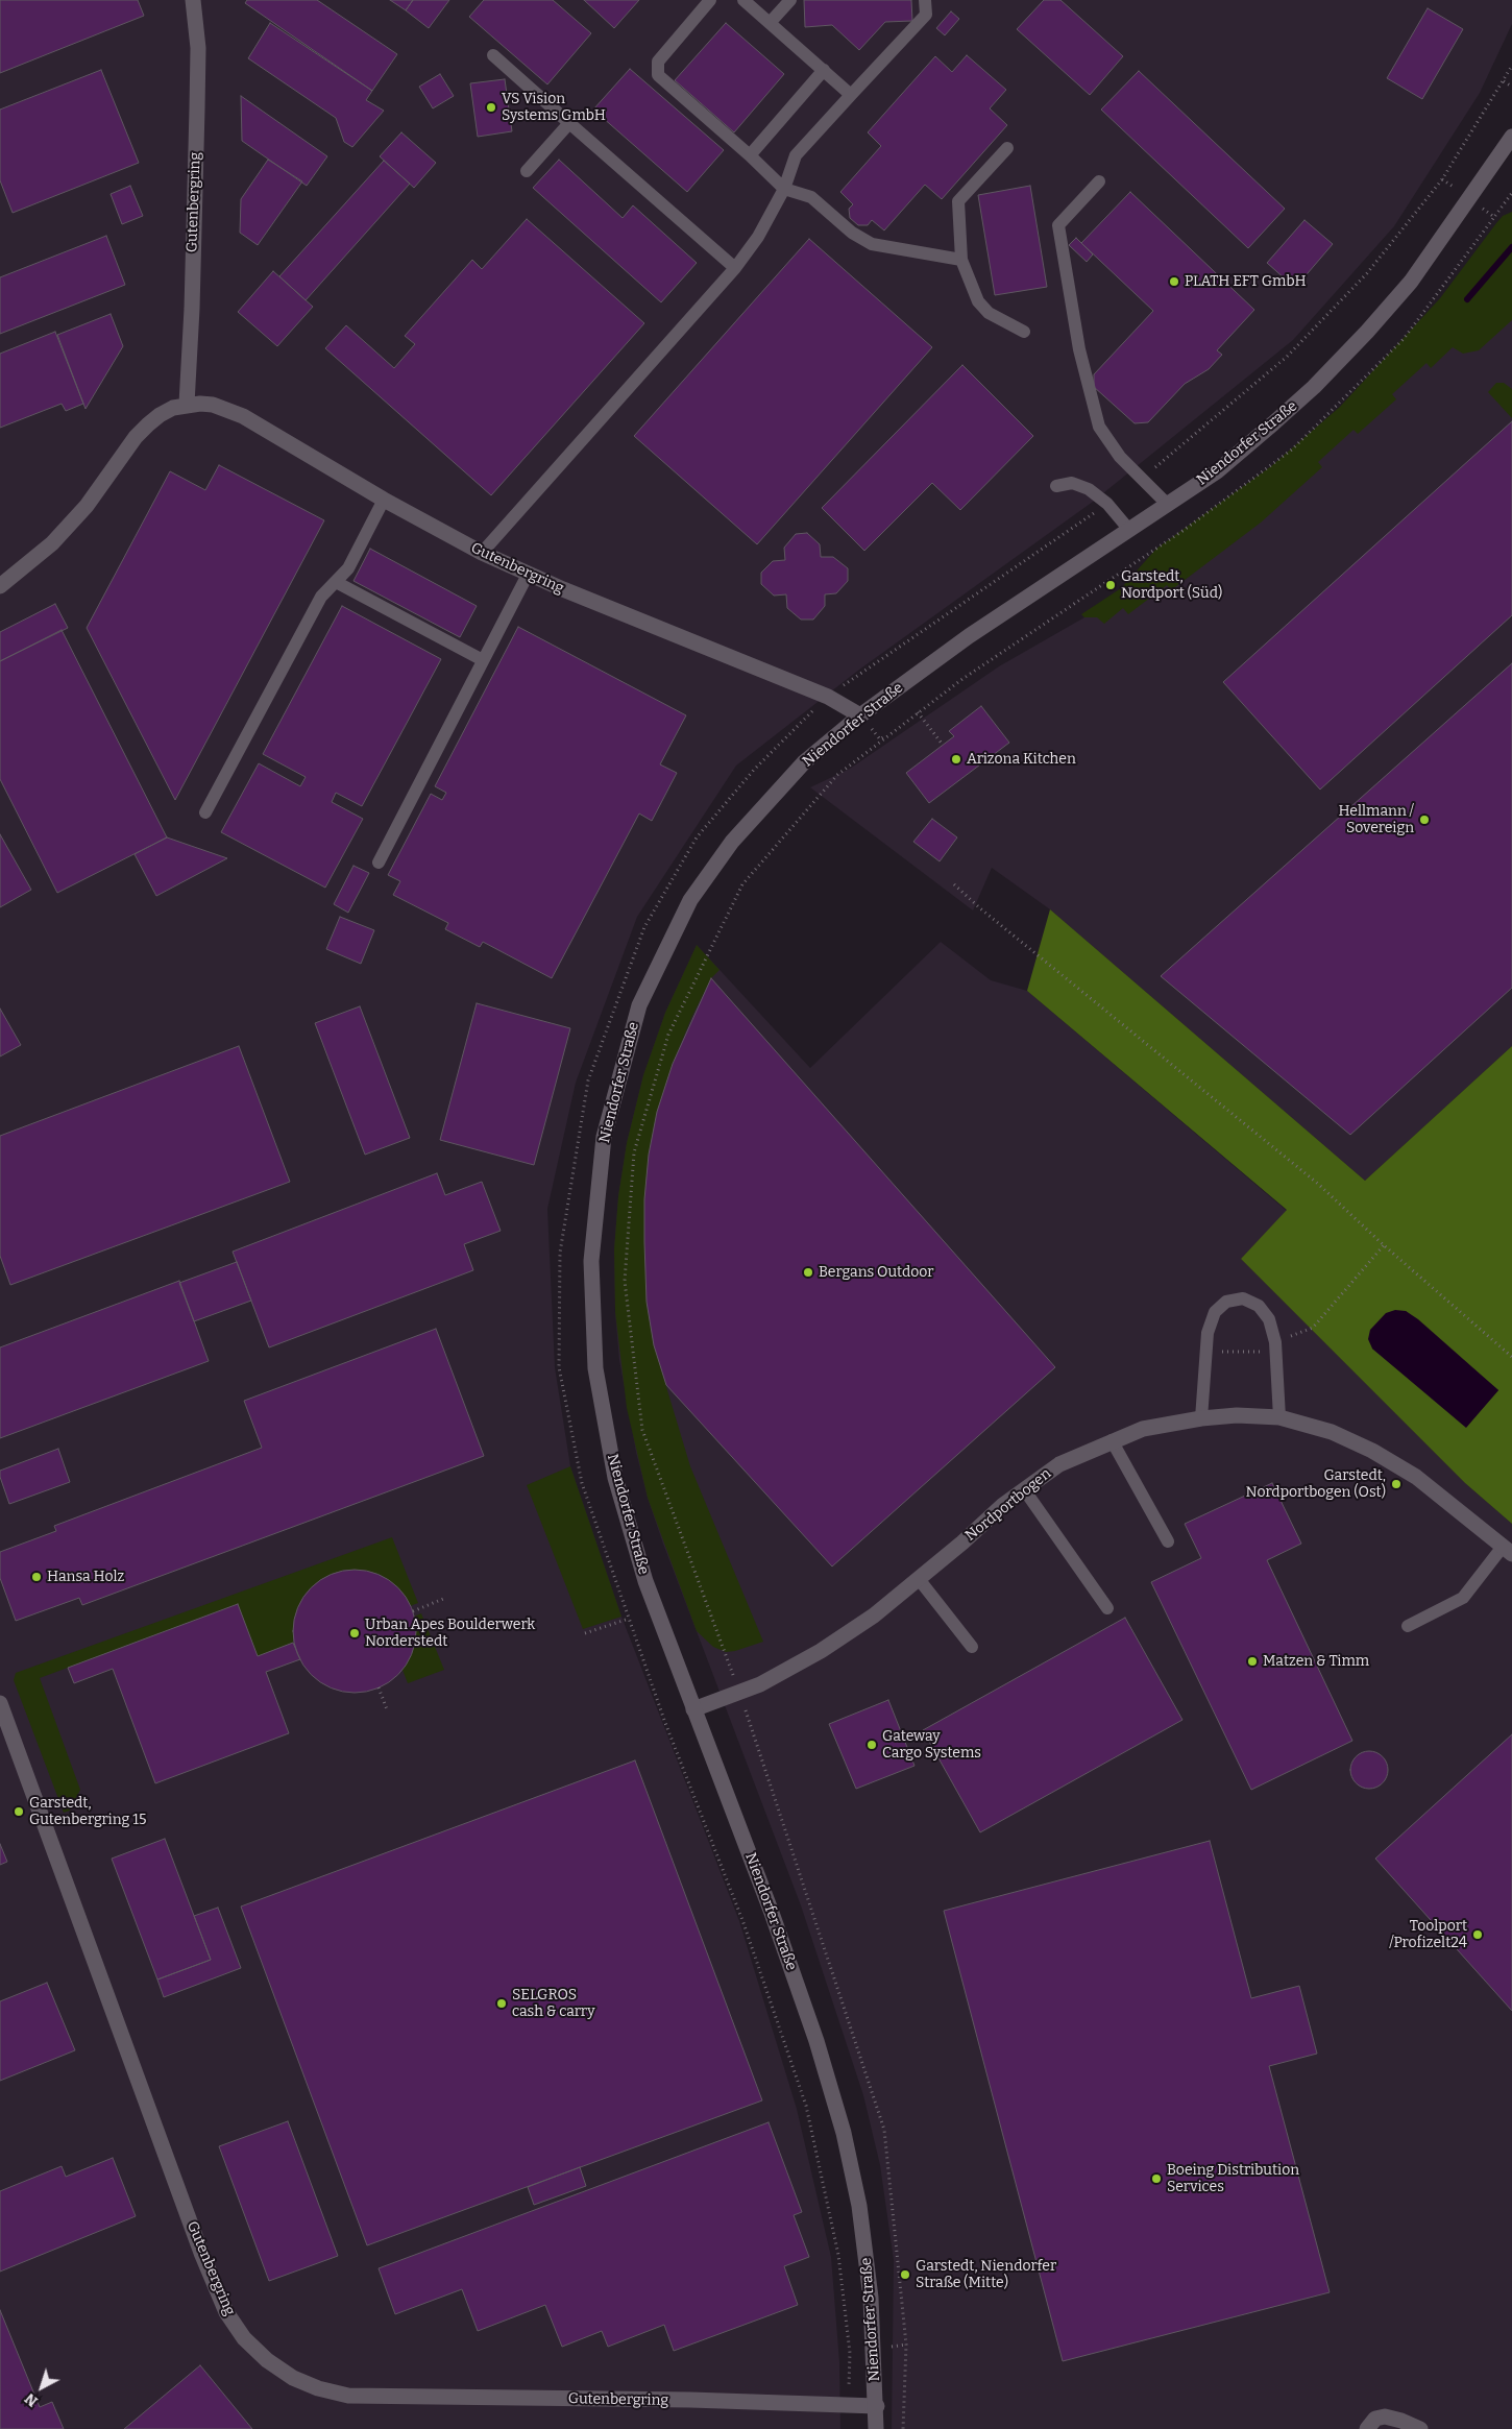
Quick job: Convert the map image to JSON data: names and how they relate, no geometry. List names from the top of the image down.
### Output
{
  "streets": {
    "street": ["Gutenbergring", "Niendorfer Straße", "Nordportbogen"]
  },
  "crossings": [
    ["Gutenbergring", "Niendorfer Straße"],
    ["Niendorfer Straße", "Nordportbogen"]
  ],
  "places": [
    "VS Vision Systems GmbH",
    "PLATH EFT GmbH",
    "Garstedt, Nordport (Süd)",
    "Arizona Kitchen",
    "Hellmann / Sovereign",
    "Bergans Outdoor",
    "Garstedt, Nordportbogen (Ost)",
    "Hansa Holz",
    "Urban Apes Boulderwerk Norderstedt",
    "Matzen & Timm",
    "Gateway Cargo Systems",
    "Garstedt, Gutenbergring 15",
    "Toolport /Profizelt24",
    "SELGROS cash & carry",
    "Boeing Distribution Services",
    "Garstedt, Niendorfer Straße (Mitte)"
  ],
  "north": "bottom left"
}
